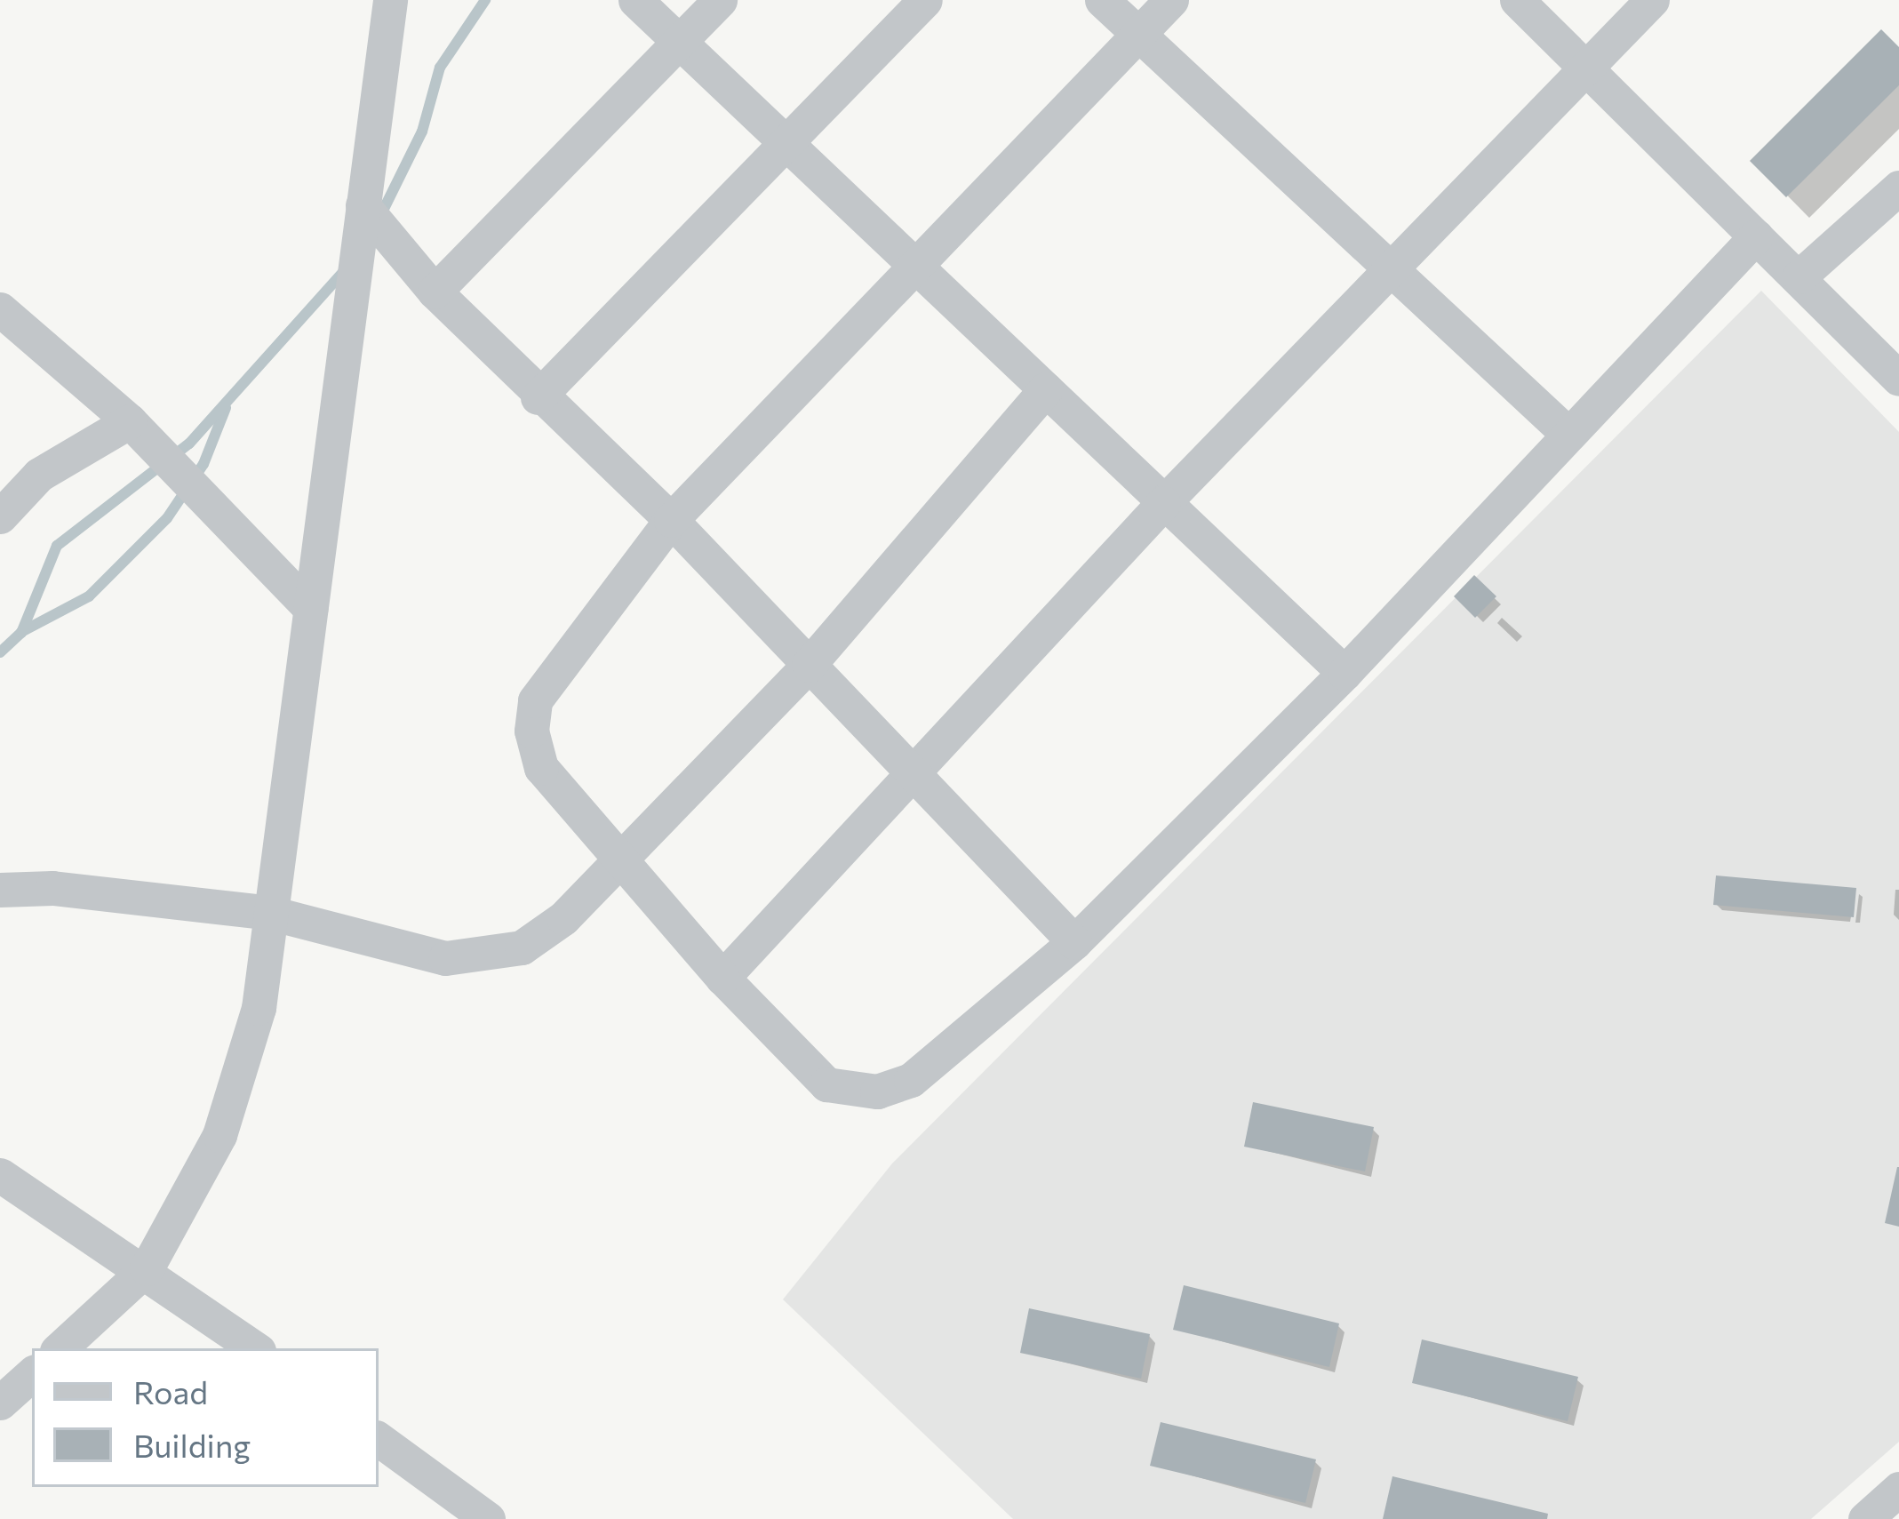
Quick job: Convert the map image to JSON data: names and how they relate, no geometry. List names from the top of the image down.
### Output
{
  "legend": ["Road", "Building"]
}
